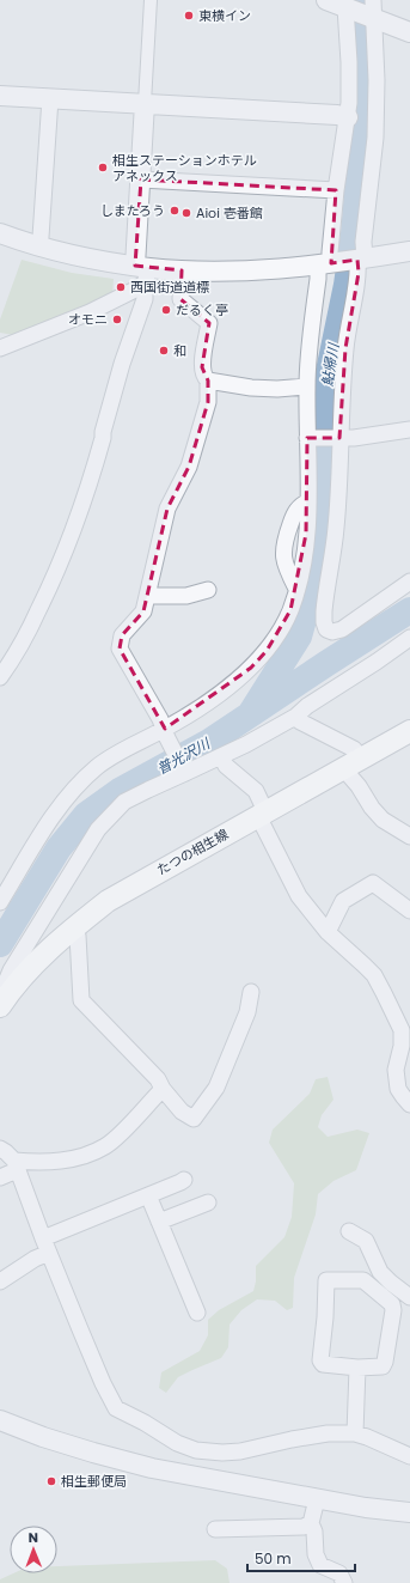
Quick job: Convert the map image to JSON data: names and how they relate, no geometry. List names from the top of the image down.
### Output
{
  "streets": {
    "main road": ["たつの相生線"]
  },
  "water": ["鮎帰川", "普光沢川"],
  "places": [
    "東横イン",
    "相生ステーションホテル アネックス",
    "しまたろう",
    "Aioi 壱番館",
    "西国街道道標",
    "だるく亭",
    "オモニ",
    "和",
    "相生郵便局"
  ],
  "scale_bar": "50 m",
  "north": "top"
}
